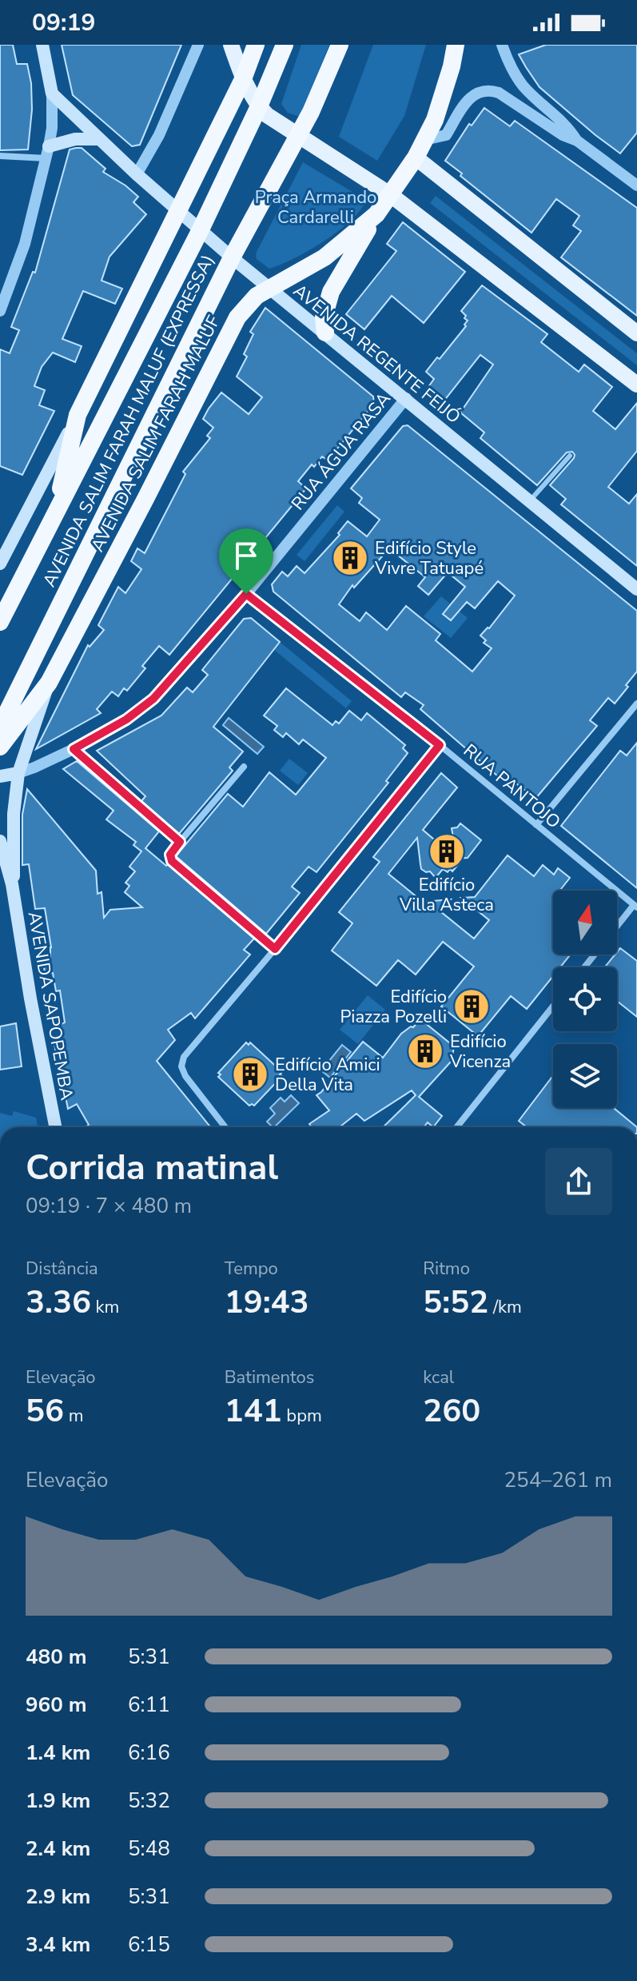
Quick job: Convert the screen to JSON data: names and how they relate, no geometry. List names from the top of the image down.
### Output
{
  "streets": {
    "highway": ["AVENIDA SALIM FARAH MALUF (EXPRESSA)", "AVENIDA SALIM FARAH MALUF"],
    "main road": ["AVENIDA REGENTE FEIJÓ", "AVENIDA SAPOPEMBA"],
    "street": ["RUA ÁGUA RASA", "RUA PANTOJO"]
  },
  "crossings": [
    ["AVENIDA REGENTE FEIJÓ", "AVENIDA SALIM FARAH MALUF (EXPRESSA)"],
    ["AVENIDA REGENTE FEIJÓ", "AVENIDA SALIM FARAH MALUF"],
    ["AVENIDA REGENTE FEIJÓ", "RUA ÁGUA RASA"],
    ["AVENIDA SALIM FARAH MALUF", "AVENIDA SAPOPEMBA"],
    ["RUA ÁGUA RASA", "RUA PANTOJO"],
    ["RUA ÁGUA RASA", "AVENIDA SAPOPEMBA"]
  ],
  "parks": ["Praça Armando Cardarelli"],
  "places": {
    "building": [
      "Edifício Style Vivre Tatuapé",
      "Edifício Villa Asteca",
      "Edifício Piazza Pozelli",
      "Edifício Vicenza",
      "Edifício Amici Della Vita"
    ]
  },
  "north": "top",
  "page": {
    "status": "09:19",
    "heading": ["Corrida matinal", "09:19 · 7 × 480 m"],
    "stats": [
      ["Distância", "3.36 km"],
      ["Tempo", "19:43"],
      ["Ritmo", "5:52 /km"],
      ["Elevação", "56 m"],
      ["Batimentos", "141 bpm"],
      ["kcal", "260"]
    ],
    "chart": ["Elevação", "254–261 m"],
    "list": [
      {
        "name": "480 m",
        "note": "5:31"
      },
      {
        "name": "960 m",
        "note": "6:11"
      },
      {
        "name": "1.4 km",
        "note": "6:16"
      },
      {
        "name": "1.9 km",
        "note": "5:32"
      },
      {
        "name": "2.4 km",
        "note": "5:48"
      },
      {
        "name": "2.9 km",
        "note": "5:31"
      },
      {
        "name": "3.4 km",
        "note": "6:15"
      }
    ]
  }
}
